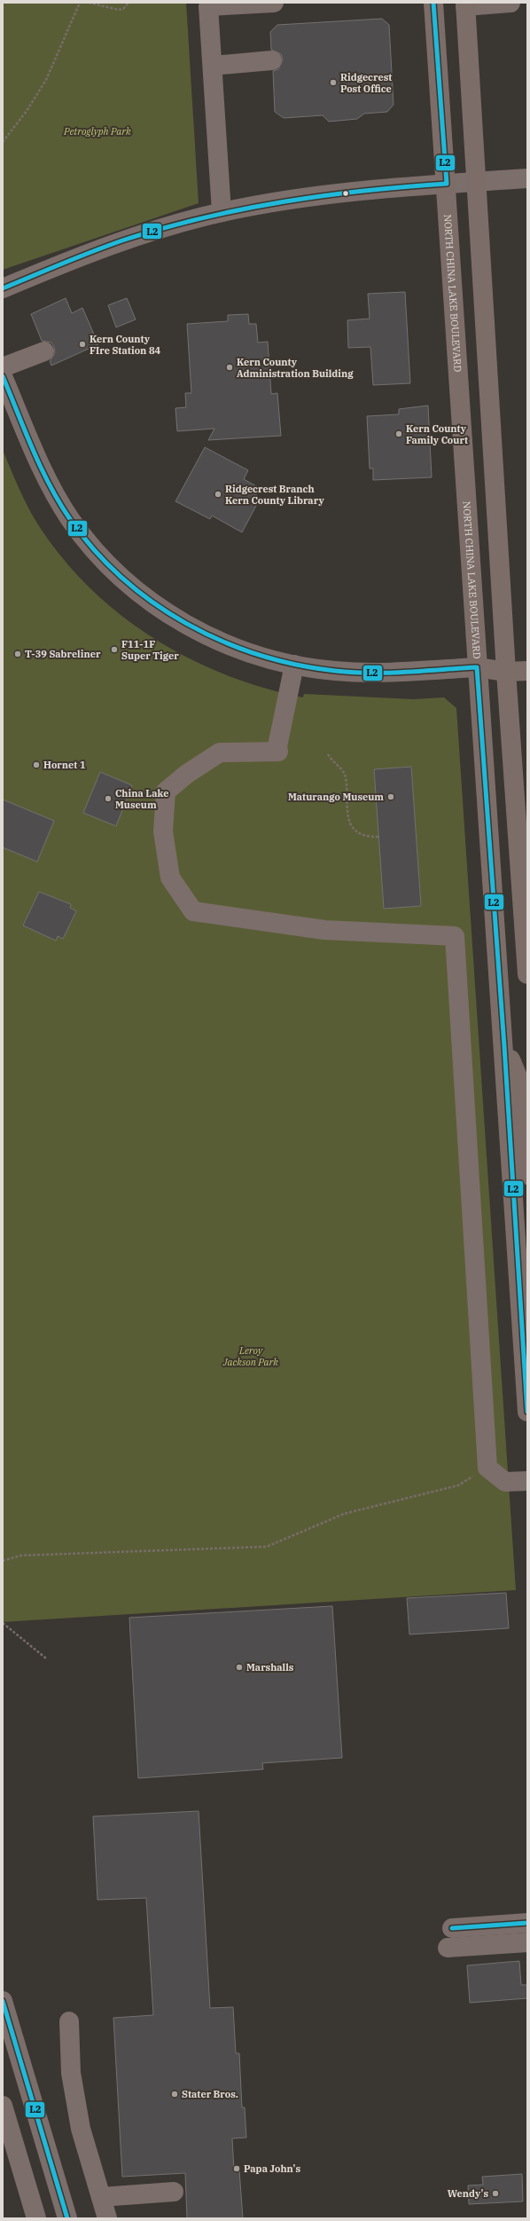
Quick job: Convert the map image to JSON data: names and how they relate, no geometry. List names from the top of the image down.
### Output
{
  "streets": {
    "main road": ["NORTH CHINA LAKE BOULEVARD"]
  },
  "parks": ["Petroglyph Park", "Leroy Jackson Park"],
  "places": [
    "Ridgecrest Post Office",
    "Kern County FIre Station 84",
    "Kern County Administration Building",
    "Kern County Family Court",
    "Ridgecrest Branch Kern County Library",
    "F11-1F Super Tiger",
    "T-39 Sabreliner",
    "Hornet 1",
    "Maturango Museum",
    "China Lake Museum",
    "Marshalls",
    "Stater Bros.",
    "Papa John's",
    "Wendy's"
  ],
  "lines": ["transit line L2"]
}
